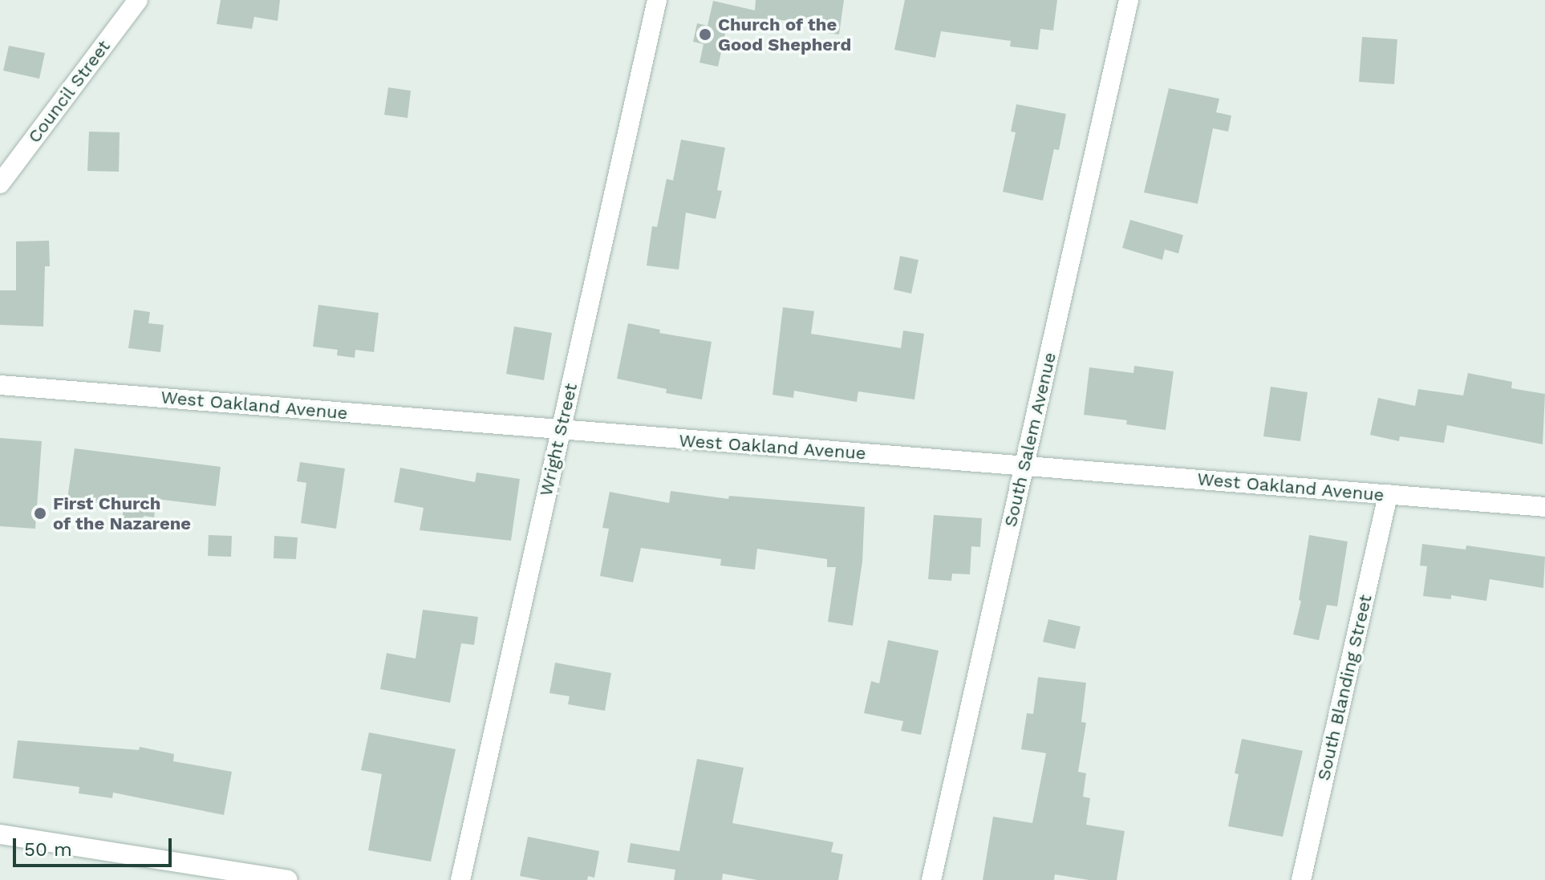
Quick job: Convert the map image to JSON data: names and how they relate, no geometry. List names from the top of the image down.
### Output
{
  "streets": {
    "street": [
      "Council Street",
      "West Oakland Avenue",
      "Wright Street",
      "South Salem Avenue",
      "South Blanding Street"
    ]
  },
  "crossings": [
    ["West Oakland Avenue", "Wright Street"],
    ["West Oakland Avenue", "South Salem Avenue"],
    ["West Oakland Avenue", "South Blanding Street"]
  ],
  "places": ["Church of the Good Shepherd", "First Church of the Nazarene"],
  "scale_bar": "50 m"
}
